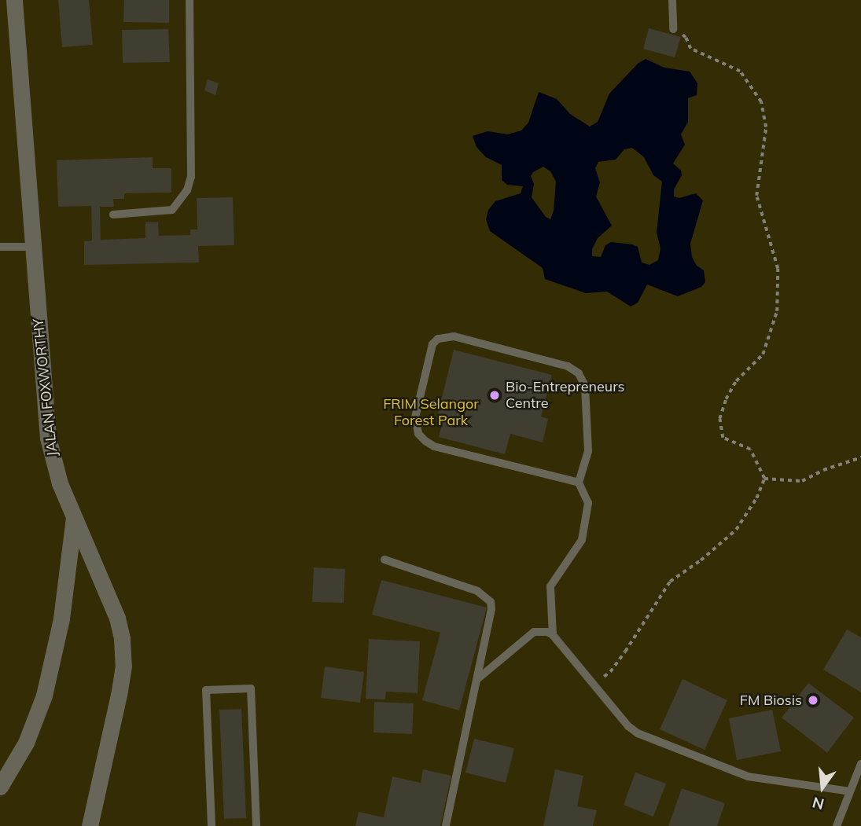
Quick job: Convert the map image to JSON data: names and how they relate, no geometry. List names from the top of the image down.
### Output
{
  "streets": {
    "street": ["JALAN FOXWORTHY"]
  },
  "parks": ["FRIM Selangor Forest Park"],
  "places": ["Bio-Entrepreneurs Centre", "FM Biosis"],
  "north": "bottom"
}
